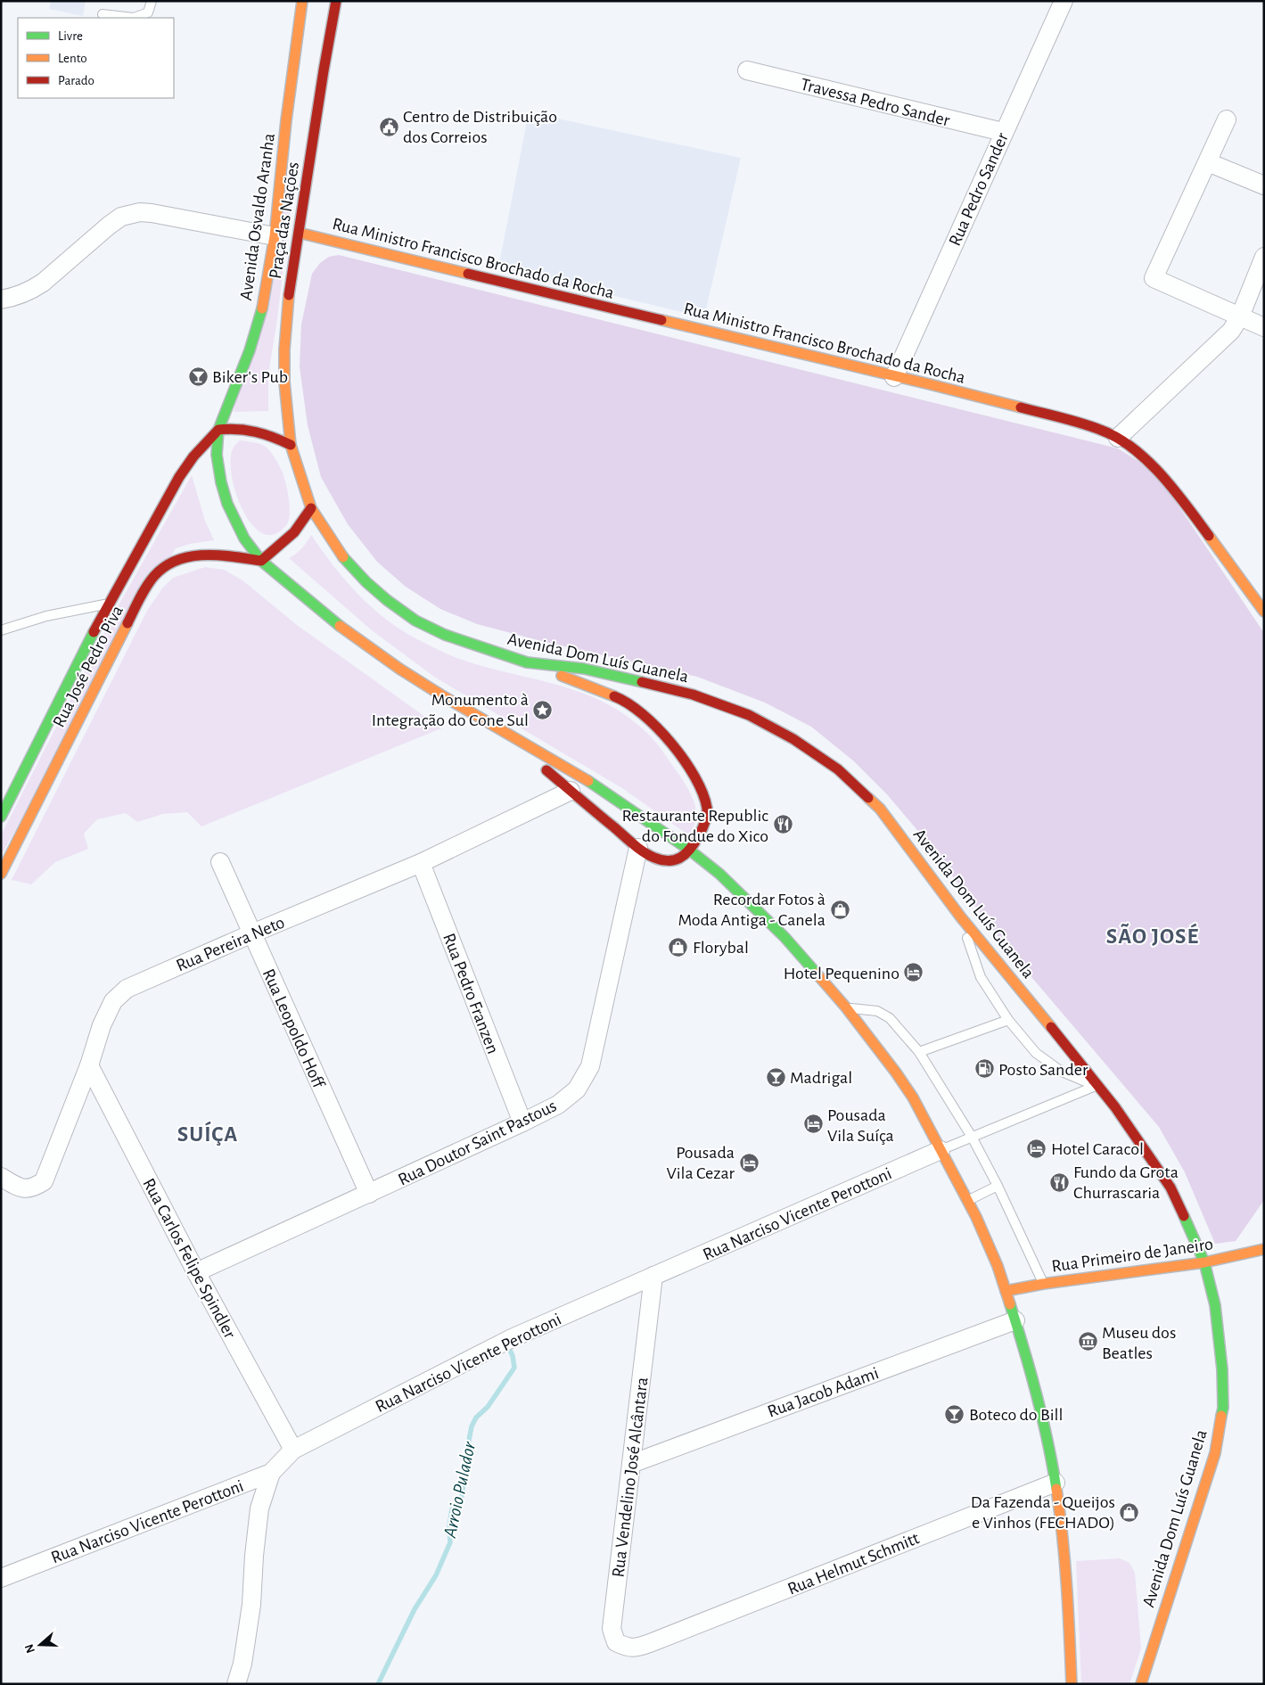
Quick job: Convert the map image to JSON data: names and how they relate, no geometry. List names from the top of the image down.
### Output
{
  "streets": {
    "main road": [
      "Avenida Osvaldo Aranha",
      "Praça das Nações",
      "Rua Ministro Francisco Brochado da Rocha",
      "Avenida Dom Luís Guanela",
      "Rua José Pedro Piva",
      "Rua Primeiro de Janeiro"
    ],
    "street": [
      "Travessa Pedro Sander",
      "Rua Pedro Sander",
      "Rua Pereira Neto",
      "Rua Pedro Franzen",
      "Rua Leopoldo Hoff",
      "Rua Doutor Saint Pastous",
      "Rua Narciso Vicente Perottoni",
      "Rua Carlos Felipe Spindler",
      "Rua Jacob Adami",
      "Rua Vendelino José Alcântara",
      "Rua Helmut Schmitt"
    ]
  },
  "crossings": [
    ["Travessa Pedro Sander", "Rua Pedro Sander"],
    ["Rua Pedro Sander", "Rua Ministro Francisco Brochado da Rocha"],
    ["Avenida Osvaldo Aranha", "Rua José Pedro Piva"],
    ["Praça das Nações", "Rua Ministro Francisco Brochado da Rocha"],
    ["Praça das Nações", "Avenida Dom Luís Guanela"],
    ["Avenida Dom Luís Guanela", "Rua Primeiro de Janeiro"],
    ["Rua Pereira Neto", "Rua Pedro Franzen"],
    ["Rua Pereira Neto", "Rua Leopoldo Hoff"],
    ["Rua Pereira Neto", "Rua Carlos Felipe Spindler"],
    ["Rua Pedro Franzen", "Rua Doutor Saint Pastous"],
    ["Rua Leopoldo Hoff", "Rua Doutor Saint Pastous"],
    ["Rua Doutor Saint Pastous", "Rua Carlos Felipe Spindler"],
    ["Rua Narciso Vicente Perottoni", "Rua Carlos Felipe Spindler"],
    ["Rua Narciso Vicente Perottoni", "Rua Vendelino José Alcântara"],
    ["Rua Jacob Adami", "Rua Vendelino José Alcântara"],
    ["Rua Vendelino José Alcântara", "Rua Helmut Schmitt"]
  ],
  "districts": ["SÃO JOSÉ", "SUÍÇA"],
  "water": ["Arroio Pulador"],
  "places": {
    "public building": ["Centro de Distribuição dos Correios"],
    "bar": ["Biker's Pub", "Madrigal", "Boteco do Bill"],
    "place": ["Monumento à Integração do Cone Sul"],
    "restaurant": ["Restaurante Republic do Fondue do Xico", "Fundo da Grota Churrascaria"],
    "shop": ["Recordar Fotos à Moda Antiga - Canela", "Florybal", "Da Fazenda - Queijos e Vinhos (FECHADO)"],
    "hotel": [
      "Hotel Pequenino",
      "Pousada Vila Suíça",
      "Hotel Caracol",
      "Pousada Vila Cezar"
    ],
    "fuel station": ["Posto Sander"],
    "museum": ["Museu dos Beatles"]
  },
  "legend": ["Livre", "Lento", "Parado"],
  "north": "left"
}
